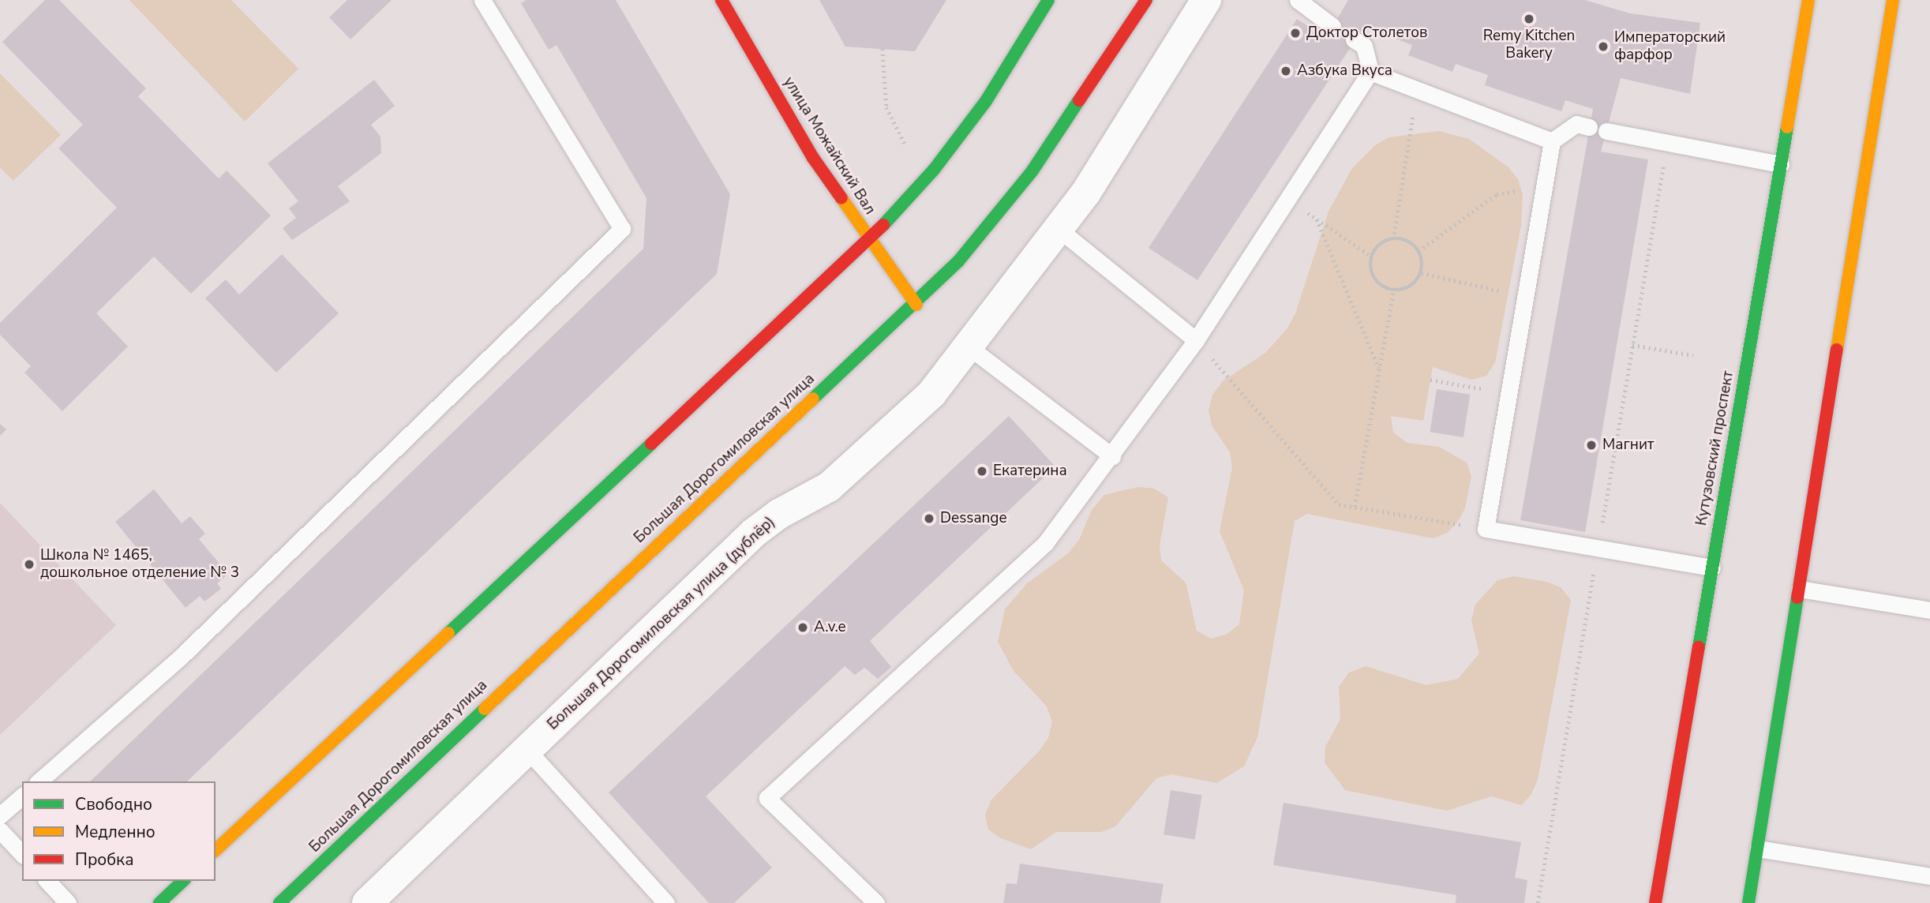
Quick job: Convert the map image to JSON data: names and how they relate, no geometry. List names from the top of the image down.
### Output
{
  "streets": {
    "main road": ["улица Можайский Вал", "Кутузовский проспект", "Большая Дорогомиловская улица"],
    "street": ["Большая Дорогомиловская улица (дублёр)"]
  },
  "crossings": [
    ["улица Можайский Вал", "Большая Дорогомиловская улица"]
  ],
  "places": [
    "Remy Kitchen Bakery",
    "Доктор Столетов",
    "Императорский фарфор",
    "Азбука Вкуса",
    "Магнит",
    "Екатерина",
    "Dessange",
    "Школа № 1465, дошкольное отделение № 3",
    "A.v.e"
  ],
  "legend": ["Свободно", "Медленно", "Пробка"]
}
